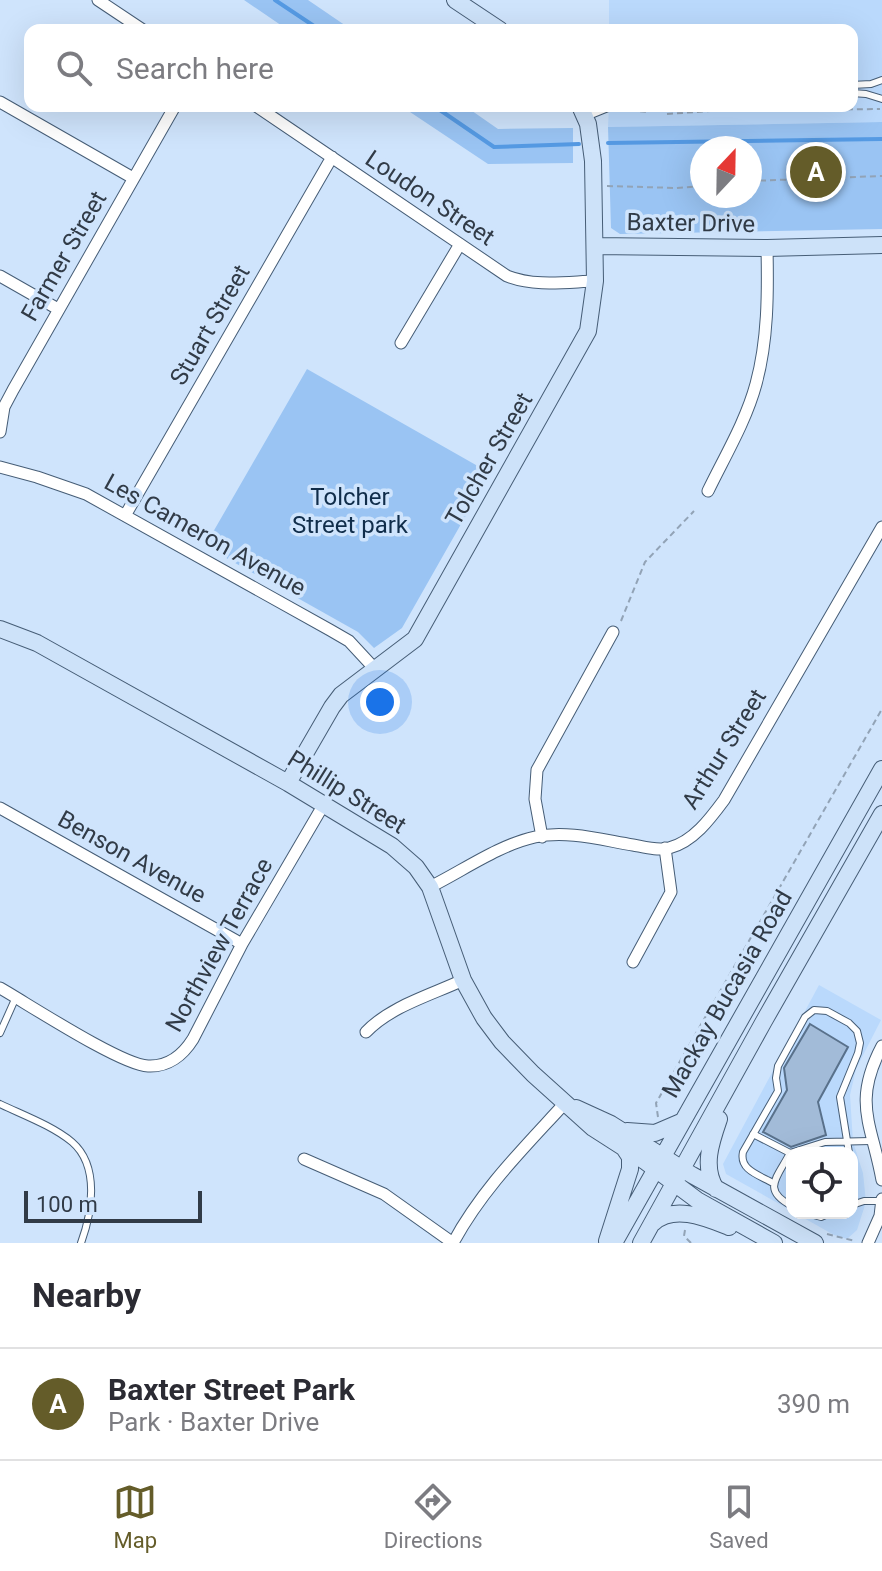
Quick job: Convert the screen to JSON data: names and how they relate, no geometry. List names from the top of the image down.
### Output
{
  "streets": {
    "street": [
      "Loudon Street",
      "Baxter Drive",
      "Farmer Street",
      "Stuart Street",
      "Tolcher Street",
      "Les Cameron Avenue",
      "Arthur Street",
      "Phillip Street",
      "Benson Avenue",
      "Northview Terrace",
      "Mackay Bucasia Road"
    ]
  },
  "crossings": [
    ["Loudon Street", "Stuart Street"],
    ["Loudon Street", "Tolcher Street"],
    ["Baxter Drive", "Tolcher Street"],
    ["Stuart Street", "Les Cameron Avenue"],
    ["Tolcher Street", "Les Cameron Avenue"],
    ["Tolcher Street", "Phillip Street"],
    ["Phillip Street", "Northview Terrace"],
    ["Phillip Street", "Mackay Bucasia Road"],
    ["Benson Avenue", "Northview Terrace"]
  ],
  "parks": ["Tolcher Street park"],
  "scale_bar": "100 m",
  "north": "top",
  "page": {
    "search": "Search here",
    "pins": "A",
    "scale": "100 m",
    "heading": "Nearby",
    "list": [
      {
        "mark": "A",
        "name": "Baxter Street Park",
        "note": "Park · Baxter Drive",
        "value": "390 m"
      }
    ],
    "nav": ["Map", "Directions", "Saved"]
  }
}
